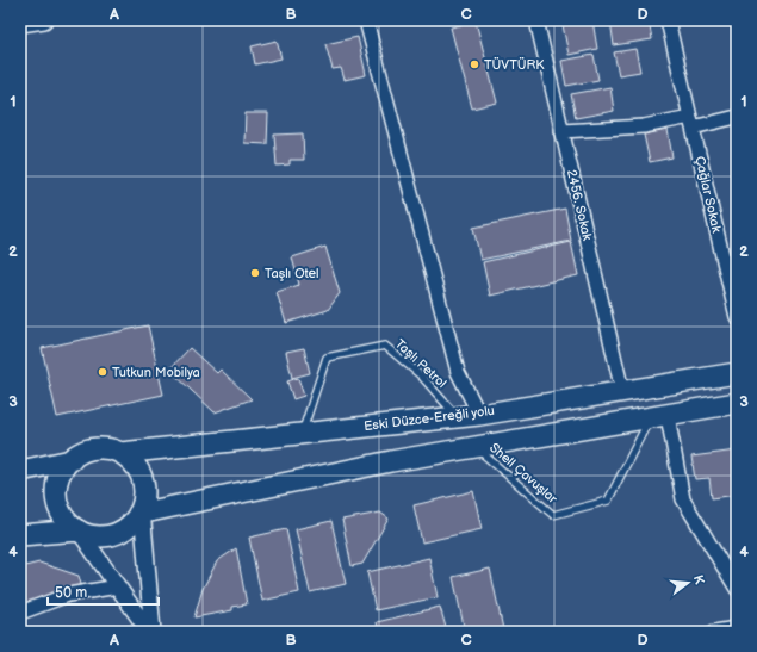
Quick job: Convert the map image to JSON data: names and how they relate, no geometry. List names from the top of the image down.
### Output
{
  "streets": {
    "main road": ["Eski Düzce-Ereğli yolu"],
    "street": ["Çağlar Sokak", "2456. Sokak"],
    "lane": ["Taşlı Petrol", "Shell Çavuşlar"]
  },
  "crossings": [
    ["2456. Sokak", "Eski Düzce-Ereğli yolu"],
    ["Taşlı Petrol", "Eski Düzce-Ereğli yolu"]
  ],
  "places": ["TÜVTÜRK", "Taşlı Otel", "Tutkun Mobilya"],
  "scale_bar": "50 m",
  "north": "right",
  "grid": {
    "columns": [
      "A",
      "B",
      "C",
      "D"
    ],
    "rows": [
      "1",
      "2",
      "3",
      "4"
    ]
  }
}
